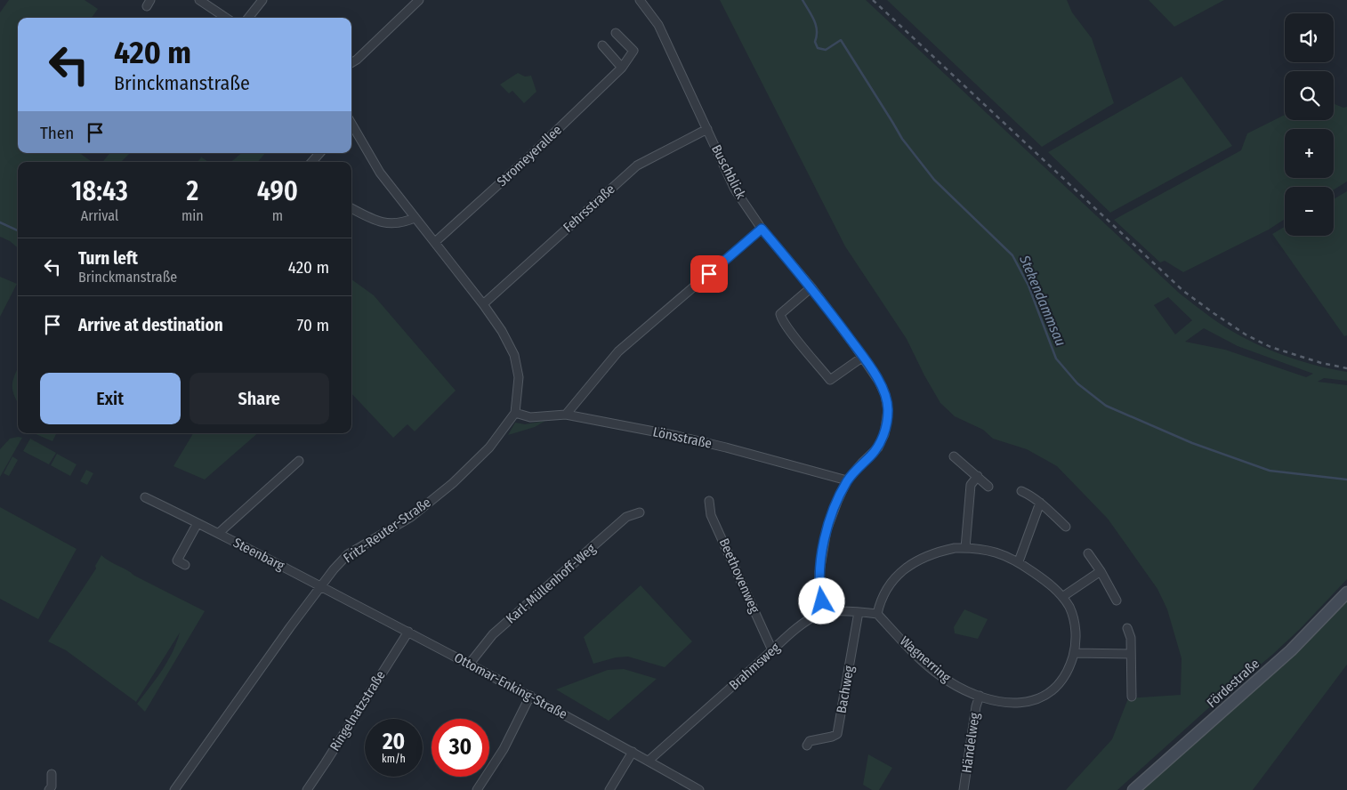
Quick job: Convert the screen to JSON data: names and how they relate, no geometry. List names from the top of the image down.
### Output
{
  "streets": {
    "main road": ["Fördestraße"],
    "street": [
      "Stromeyerallee",
      "Buschblick",
      "Fehrsstraße",
      "Lönsstraße",
      "Fritz-Reuter-Straße",
      "Steenbarg",
      "Beethovenweg",
      "Karl-Müllenhoff-Weg",
      "Wagnerring",
      "Brahmsweg",
      "Ottomar-Enking-Straße",
      "Bachweg",
      "Ringelnatzstraße",
      "Händelweg"
    ]
  },
  "crossings": [
    ["Buschblick", "Fehrsstraße"],
    ["Buschblick", "Lönsstraße"],
    ["Buschblick", "Brahmsweg"],
    ["Lönsstraße", "Fritz-Reuter-Straße"],
    ["Fritz-Reuter-Straße", "Steenbarg"],
    ["Fritz-Reuter-Straße", "Ottomar-Enking-Straße"],
    ["Steenbarg", "Ottomar-Enking-Straße"],
    ["Beethovenweg", "Brahmsweg"],
    ["Karl-Müllenhoff-Weg", "Ottomar-Enking-Straße"],
    ["Wagnerring", "Brahmsweg"],
    ["Wagnerring", "Händelweg"],
    ["Brahmsweg", "Ottomar-Enking-Straße"],
    ["Brahmsweg", "Bachweg"],
    ["Ottomar-Enking-Straße", "Ringelnatzstraße"]
  ],
  "water": ["Stekendammsau"],
  "page": {
    "map_buttons": ["+", "−"],
    "turn": ["420 m", "Brinckmanstraße"],
    "then": "Then",
    "eta": [
      "18:43",
      "Arrival",
      "2",
      "min",
      "490",
      "m"
    ],
    "list": [
      {
        "name": "Turn left",
        "note": "Brinckmanstraße",
        "value": "420 m"
      },
      {
        "name": "Arrive at destination",
        "value": "70 m"
      }
    ],
    "buttons": ["Exit", "Share"],
    "speed": "20 km/h",
    "limit": "30"
  }
}
